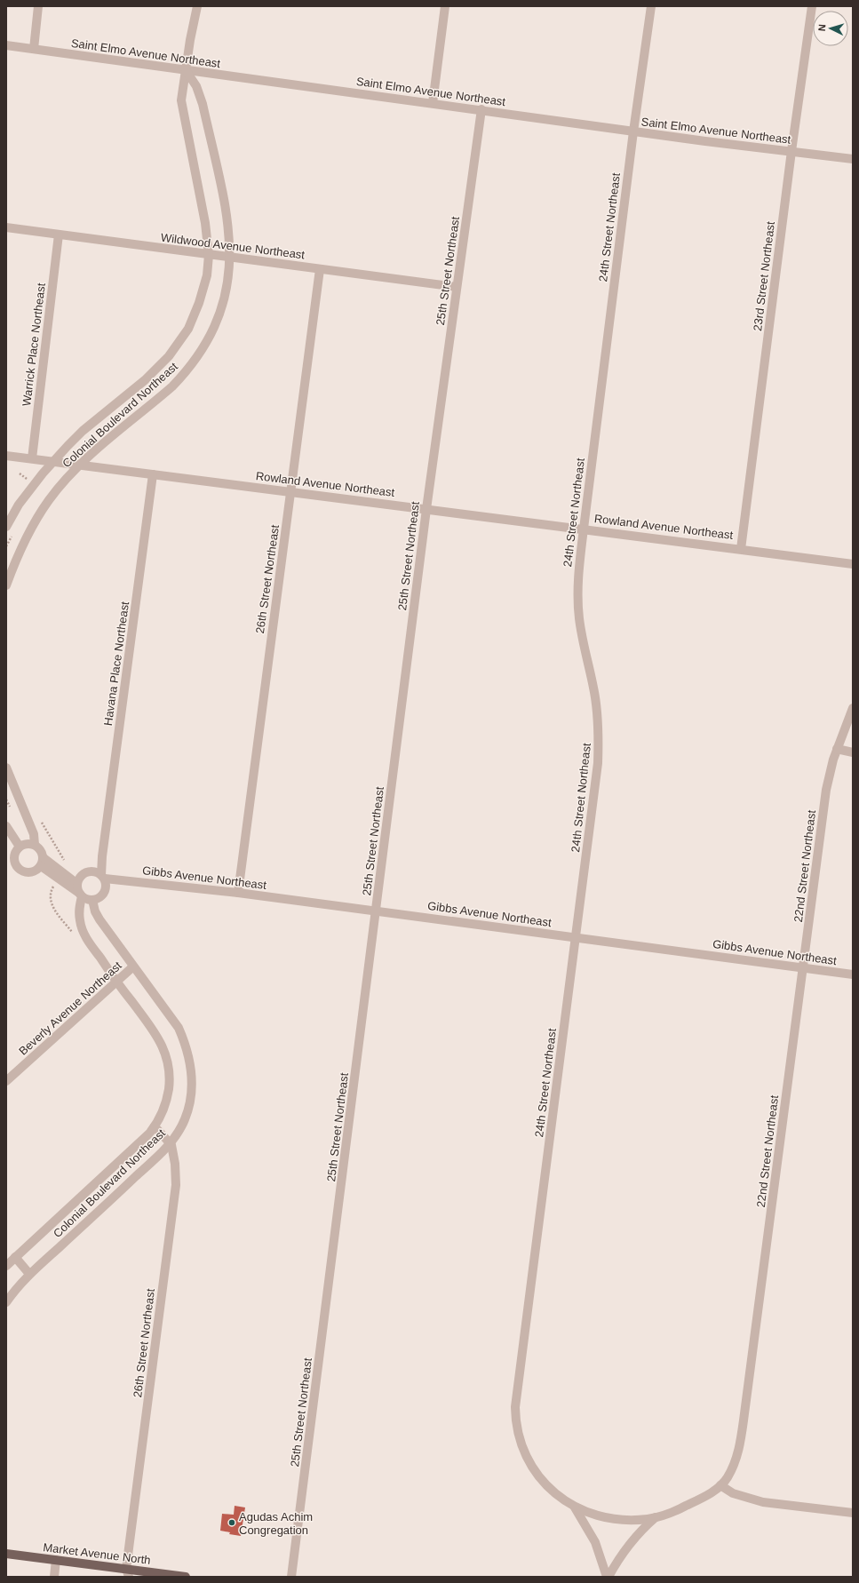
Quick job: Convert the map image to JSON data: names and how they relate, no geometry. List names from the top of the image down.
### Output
{
  "streets": {
    "main road": ["Market Avenue North"],
    "street": [
      "Saint Elmo Avenue Northeast",
      "24th Street Northeast",
      "Wildwood Avenue Northeast",
      "25th Street Northeast",
      "23rd Street Northeast",
      "Warrick Place Northeast",
      "Colonial Boulevard Northeast",
      "Rowland Avenue Northeast",
      "26th Street Northeast",
      "Havana Place Northeast",
      "22nd Street Northeast",
      "Gibbs Avenue Northeast",
      "Beverly Avenue Northeast"
    ]
  },
  "crossings": [
    ["Saint Elmo Avenue Northeast", "24th Street Northeast"],
    ["Saint Elmo Avenue Northeast", "25th Street Northeast"],
    ["Saint Elmo Avenue Northeast", "23rd Street Northeast"],
    ["Saint Elmo Avenue Northeast", "Colonial Boulevard Northeast"],
    ["24th Street Northeast", "Rowland Avenue Northeast"],
    ["24th Street Northeast", "22nd Street Northeast"],
    ["24th Street Northeast", "Gibbs Avenue Northeast"],
    ["Wildwood Avenue Northeast", "25th Street Northeast"],
    ["Wildwood Avenue Northeast", "Warrick Place Northeast"],
    ["Wildwood Avenue Northeast", "Colonial Boulevard Northeast"],
    ["Wildwood Avenue Northeast", "26th Street Northeast"],
    ["25th Street Northeast", "Rowland Avenue Northeast"],
    ["25th Street Northeast", "Gibbs Avenue Northeast"],
    ["23rd Street Northeast", "Rowland Avenue Northeast"],
    ["Warrick Place Northeast", "Rowland Avenue Northeast"],
    ["Colonial Boulevard Northeast", "Rowland Avenue Northeast"],
    ["Colonial Boulevard Northeast", "26th Street Northeast"],
    ["Colonial Boulevard Northeast", "Havana Place Northeast"],
    ["Colonial Boulevard Northeast", "Gibbs Avenue Northeast"],
    ["Colonial Boulevard Northeast", "Beverly Avenue Northeast"],
    ["Rowland Avenue Northeast", "26th Street Northeast"],
    ["Rowland Avenue Northeast", "Havana Place Northeast"],
    ["26th Street Northeast", "Gibbs Avenue Northeast"],
    ["26th Street Northeast", "Market Avenue North"],
    ["Havana Place Northeast", "Gibbs Avenue Northeast"],
    ["22nd Street Northeast", "Gibbs Avenue Northeast"]
  ],
  "places": ["Agudas Achim Congregation"],
  "north": "left"
}
